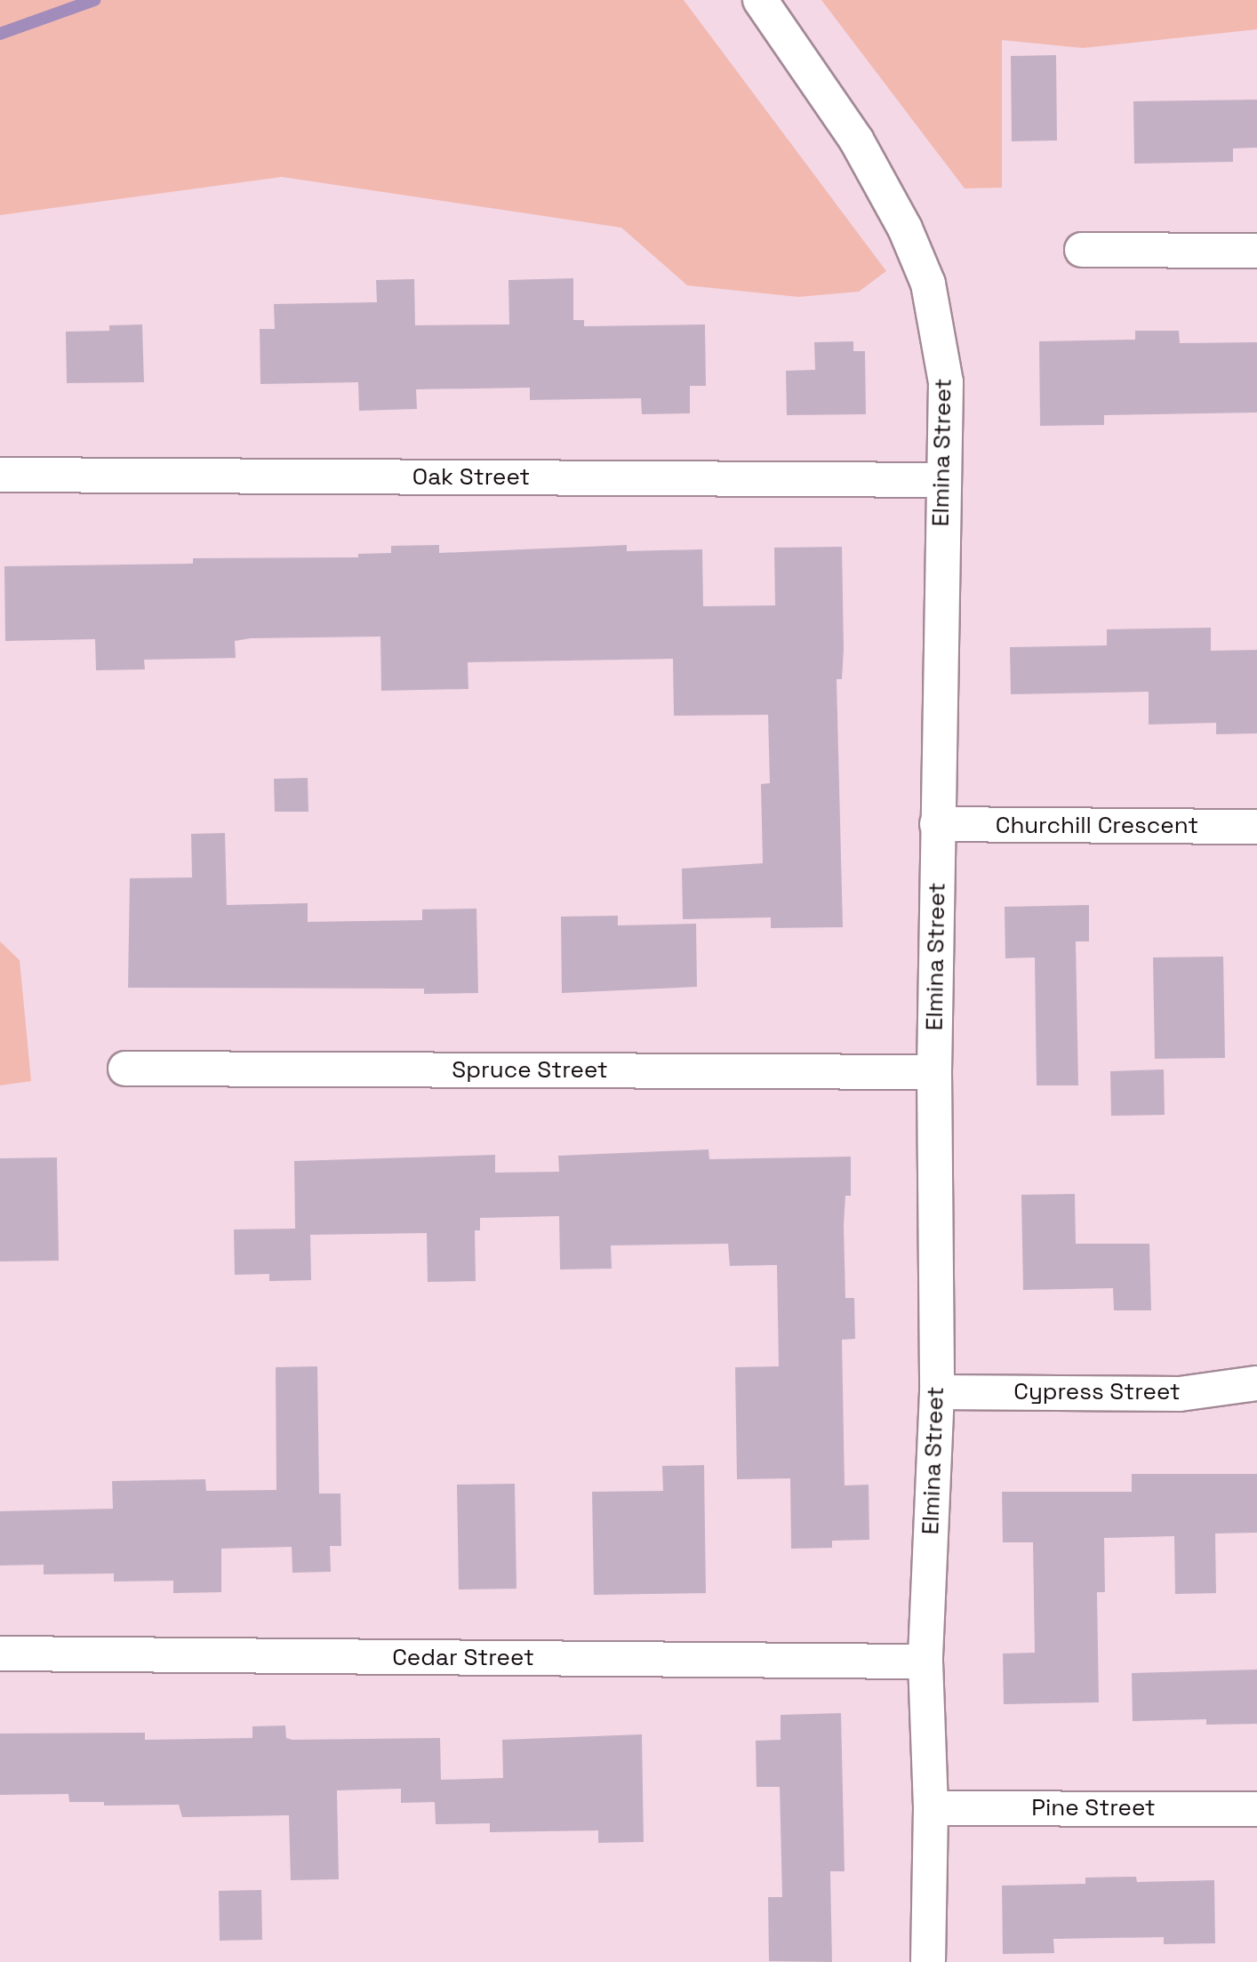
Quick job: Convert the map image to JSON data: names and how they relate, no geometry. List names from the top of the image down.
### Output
{
  "streets": {
    "street": [
      "Elmina Street",
      "Oak Street",
      "Churchill Crescent",
      "Spruce Street",
      "Cypress Street",
      "Cedar Street",
      "Pine Street"
    ]
  },
  "crossings": [
    ["Elmina Street", "Oak Street"],
    ["Elmina Street", "Churchill Crescent"],
    ["Elmina Street", "Spruce Street"],
    ["Elmina Street", "Cypress Street"],
    ["Elmina Street", "Cedar Street"],
    ["Elmina Street", "Pine Street"]
  ]
}
